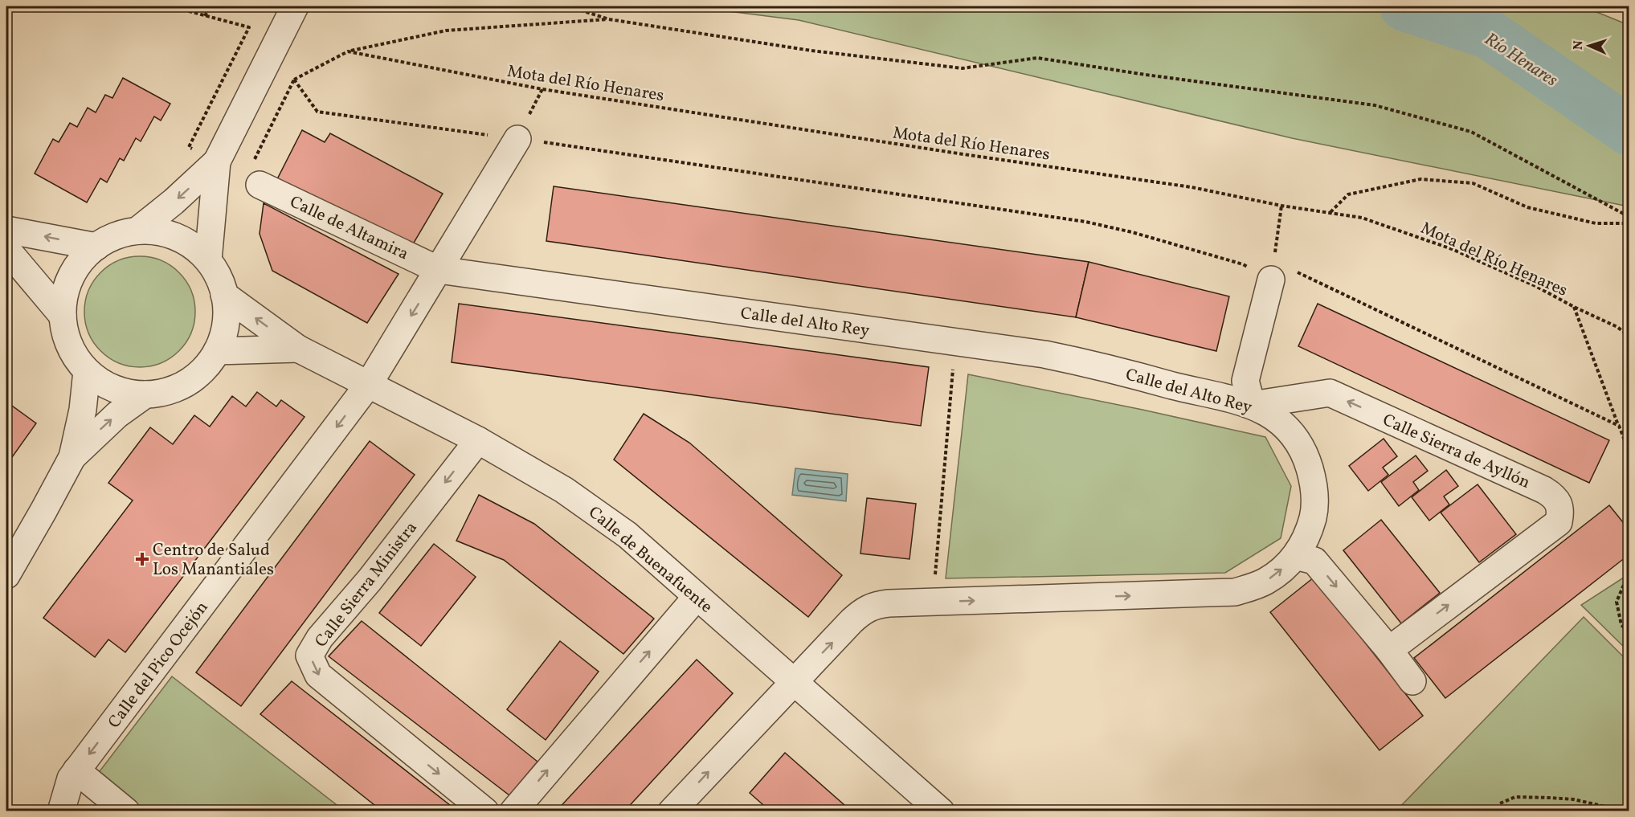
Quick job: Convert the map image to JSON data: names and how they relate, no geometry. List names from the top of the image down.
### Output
{
  "streets": {
    "street": [
      "Calle de Altamira",
      "Calle del Alto Rey",
      "Calle Sierra de Ayllón",
      "Calle de Buenafuente",
      "Calle Sierra Ministra",
      "Calle del Pico Ocejón"
    ],
    "path": ["Mota del Río Henares"]
  },
  "crossings": [
    ["Calle de Altamira", "Calle del Alto Rey"],
    ["Calle del Alto Rey", "Calle Sierra de Ayllón"],
    ["Calle del Alto Rey", "Calle de Buenafuente"],
    ["Calle de Buenafuente", "Calle Sierra Ministra"],
    ["Calle de Buenafuente", "Calle del Pico Ocejón"]
  ],
  "water": ["Río Henares"],
  "places": {
    "health": ["Centro de Salud Los Manantiales"]
  },
  "north": "left"
}
